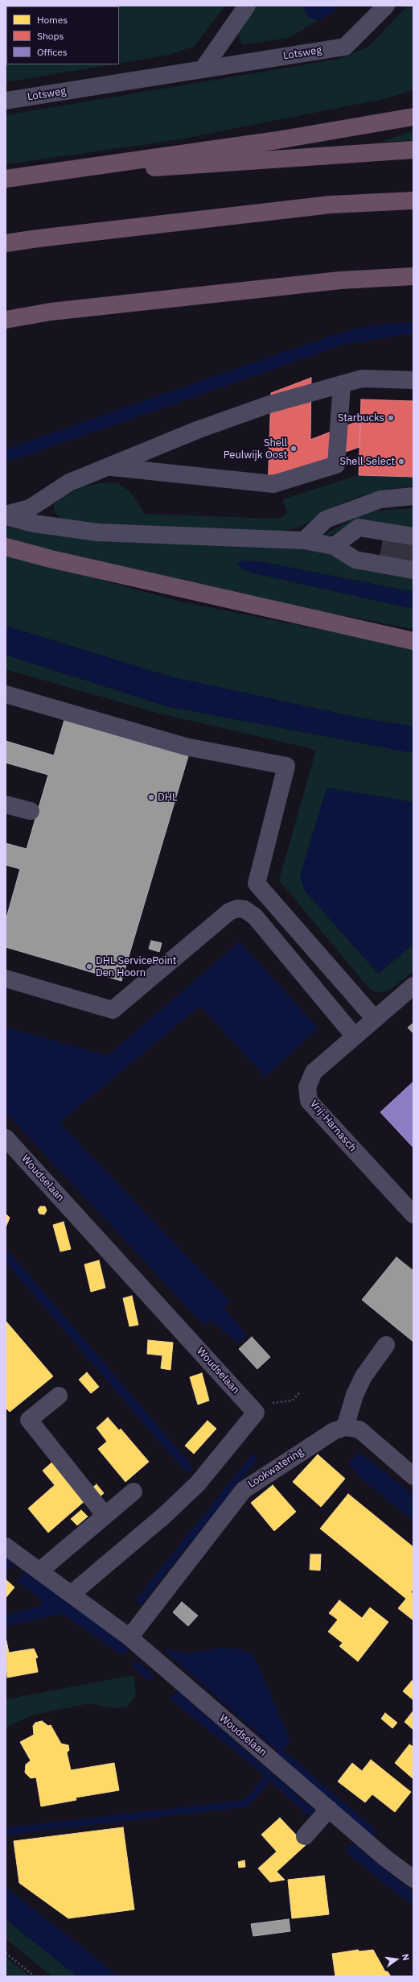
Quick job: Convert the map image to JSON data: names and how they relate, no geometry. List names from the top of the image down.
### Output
{
  "streets": {
    "street": [
      "Lotsweg",
      "Vrij-Harnasch",
      "Woudselaan",
      "Lookwatering"
    ]
  },
  "crossings": [
    ["Woudselaan", "Lookwatering"]
  ],
  "places": [
    "Starbucks",
    "Shell Peulwijk Oost",
    "Shell Select",
    "DHL",
    "DHL ServicePoint Den Hoorn"
  ],
  "legend": ["Homes", "Shops", "Offices"],
  "north": "right"
}
